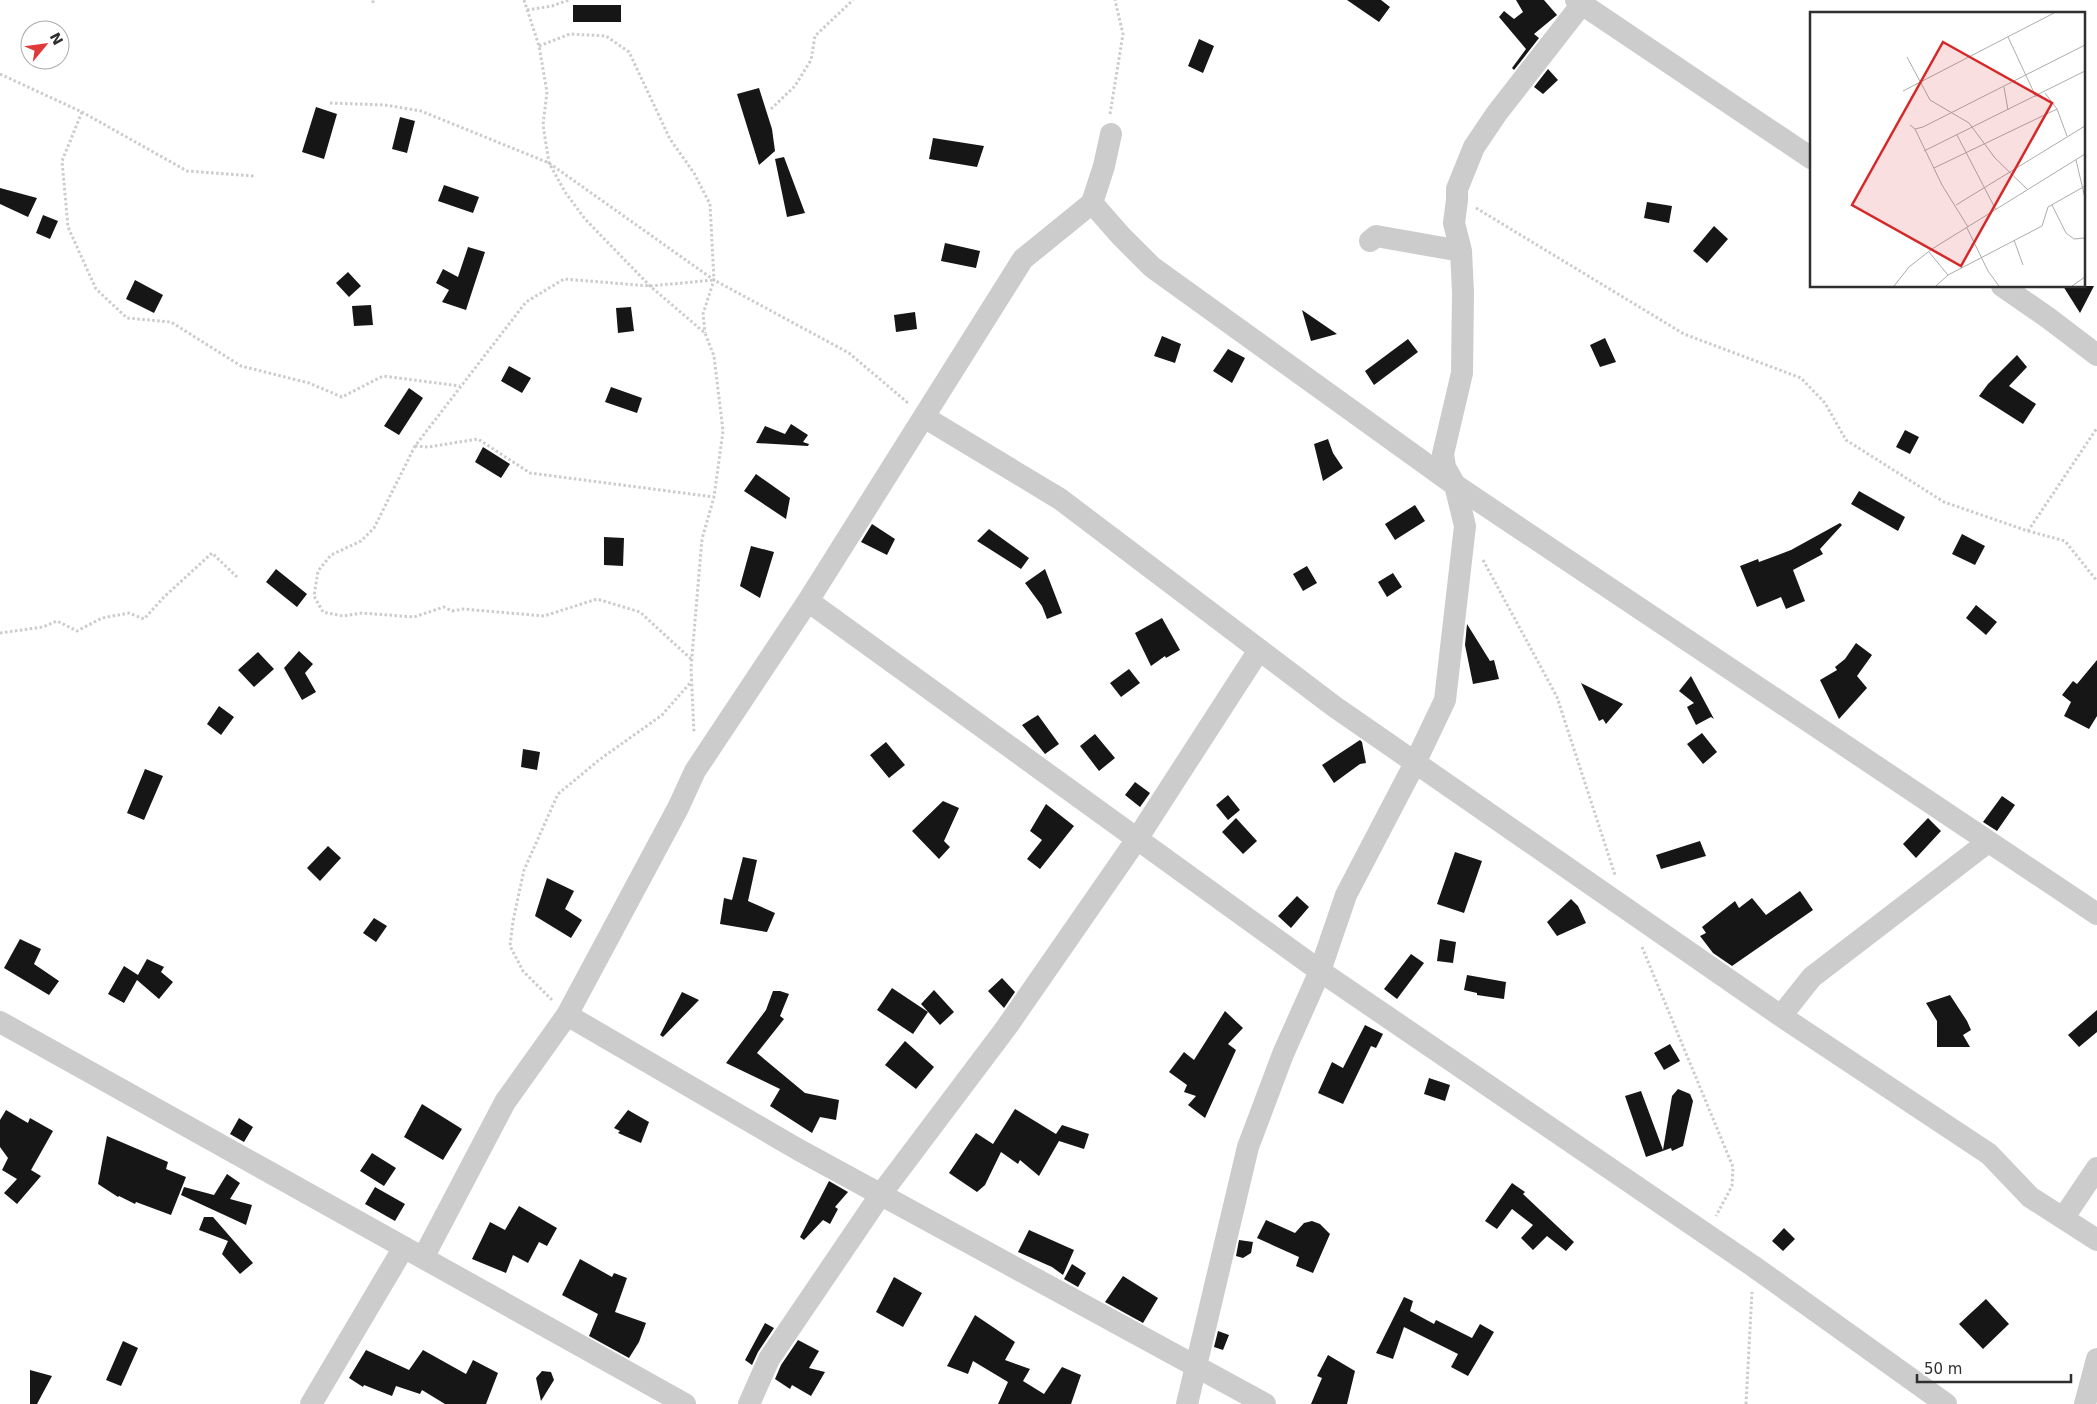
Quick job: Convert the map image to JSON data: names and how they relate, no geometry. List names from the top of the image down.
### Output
{
  "scale_bar": "50 m",
  "north": "top right"
}
